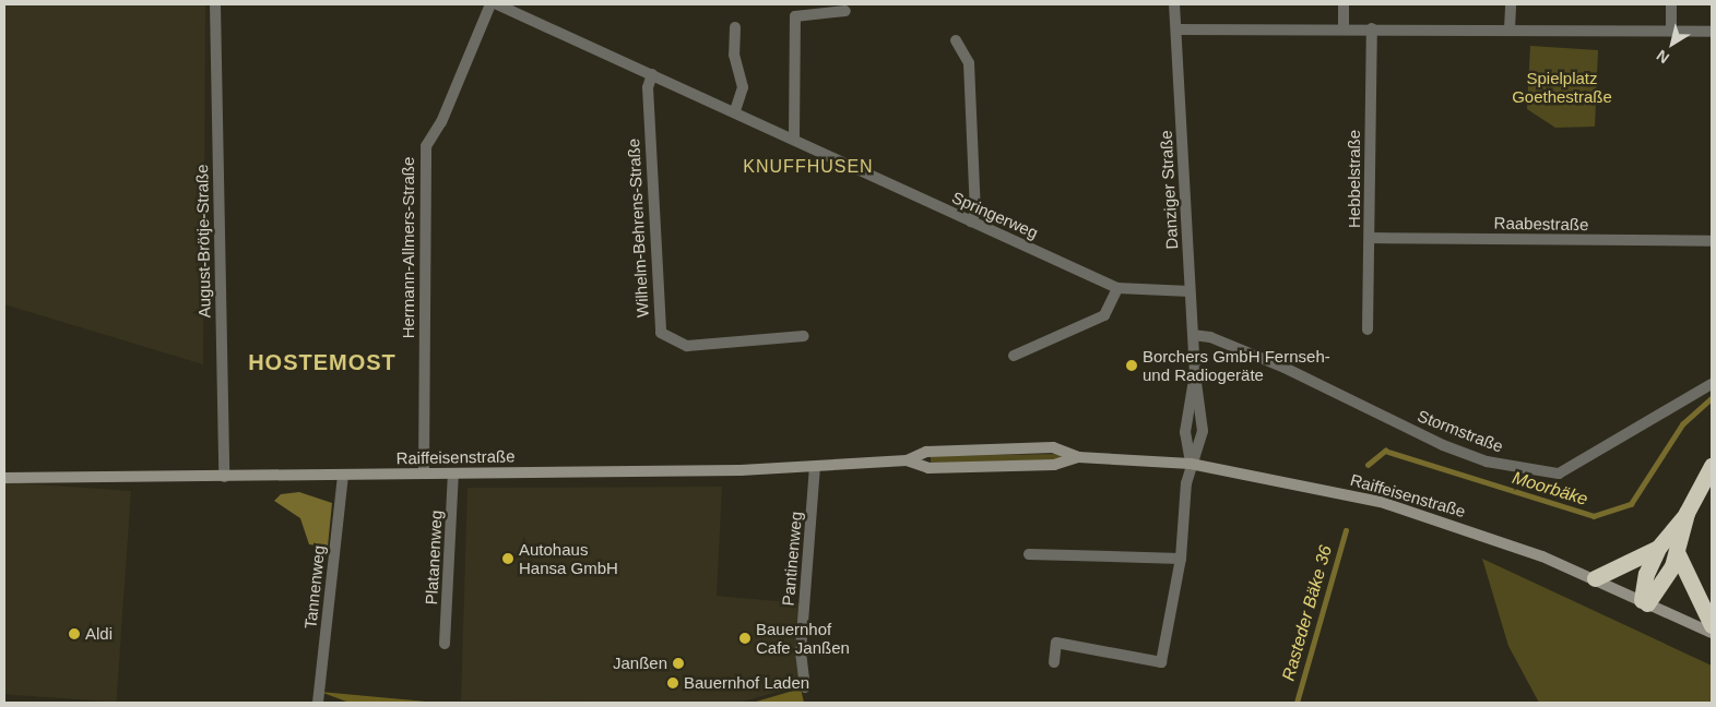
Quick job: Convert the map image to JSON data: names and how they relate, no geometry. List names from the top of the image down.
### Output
{
  "streets": {
    "street": [
      "Hebbelstraße",
      "Danziger Straße",
      "Springerweg",
      "Raabestraße",
      "Wilhelm-Behrens-Straße",
      "August-Brötje-Straße",
      "Hermann-Allmers-Straße",
      "Stormstraße",
      "Raiffeisenstraße",
      "Platanenweg",
      "Pantinenweg",
      "Tannenweg"
    ]
  },
  "crossings": [
    ["Hebbelstraße", "Raabestraße"],
    ["Danziger Straße", "Springerweg"],
    ["Danziger Straße", "Stormstraße"],
    ["Danziger Straße", "Raiffeisenstraße"],
    ["Springerweg", "Wilhelm-Behrens-Straße"],
    ["August-Brötje-Straße", "Raiffeisenstraße"],
    ["Hermann-Allmers-Straße", "Raiffeisenstraße"],
    ["Raiffeisenstraße", "Platanenweg"],
    ["Raiffeisenstraße", "Pantinenweg"],
    ["Raiffeisenstraße", "Tannenweg"]
  ],
  "districts": ["KNUFFHUSEN", "HOSTEMOST"],
  "water": ["Moorbäke", "Rasteder Bäke 36"],
  "parks": ["Spielplatz Goethestraße"],
  "places": [
    "Borchers GmbH Fernseh- und Radiogeräte",
    "Autohaus Hansa GmbH",
    "Aldi",
    "Bauernhof Cafe Janßen",
    "Janßen",
    "Bauernhof Laden"
  ],
  "north": "bottom left"
}
